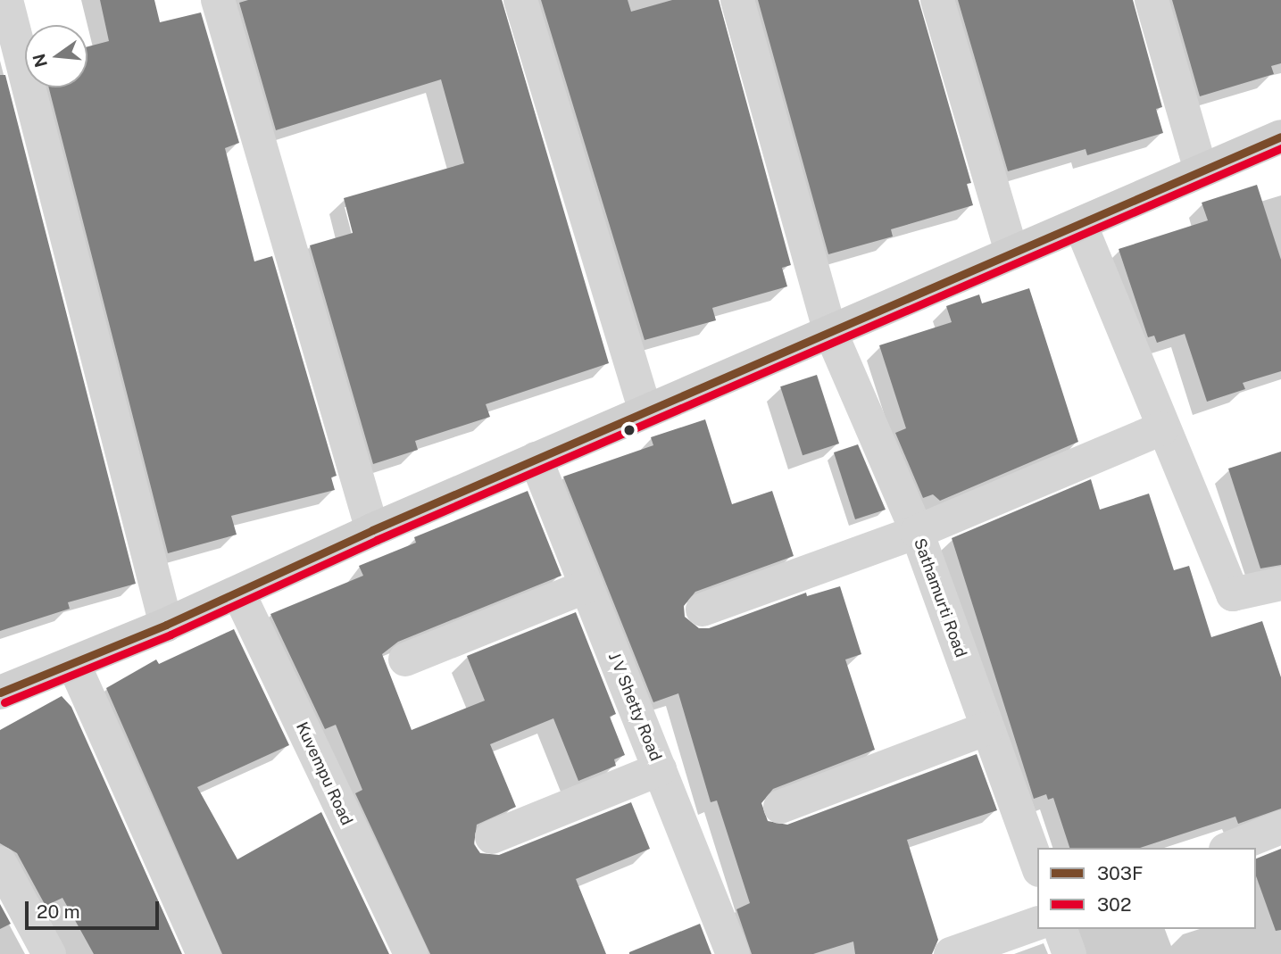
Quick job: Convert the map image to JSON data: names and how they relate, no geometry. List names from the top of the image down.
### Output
{
  "streets": {
    "street": ["Sathamurti Road", "J V Shetty Road", "Kuvempu Road"]
  },
  "lines": ["transit line 303F", "transit line 302"],
  "legend": ["303F", "302"],
  "scale_bar": "20 m",
  "north": "left"
}
